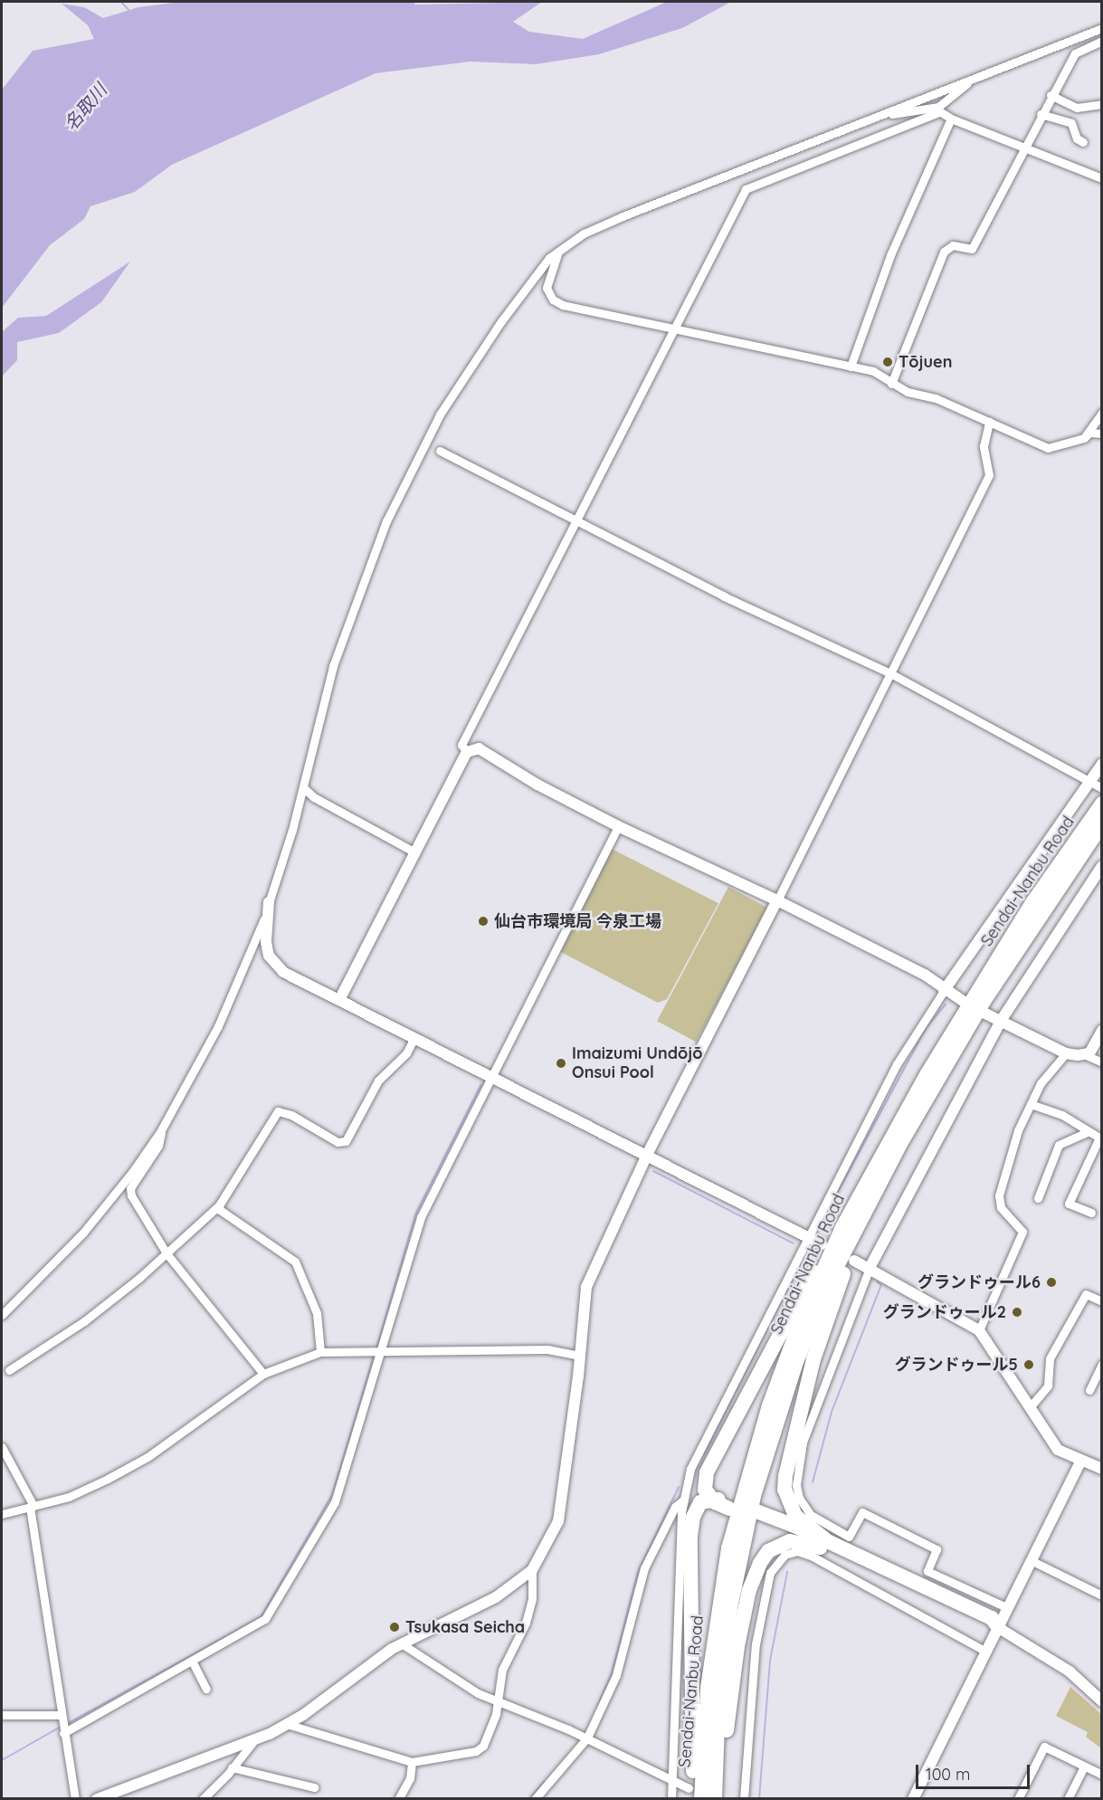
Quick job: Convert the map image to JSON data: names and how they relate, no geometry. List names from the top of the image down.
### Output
{
  "streets": {
    "highway": ["Sendai-Nanbu Road"]
  },
  "water": ["名取川"],
  "places": [
    "Tōjuen",
    "仙台市環境局 今泉工場",
    "Imaizumi Undōjō Onsui Pool",
    "グランドゥール6",
    "グランドゥール2",
    "グランドゥール5",
    "Tsukasa Seicha"
  ],
  "scale_bar": "100 m"
}
